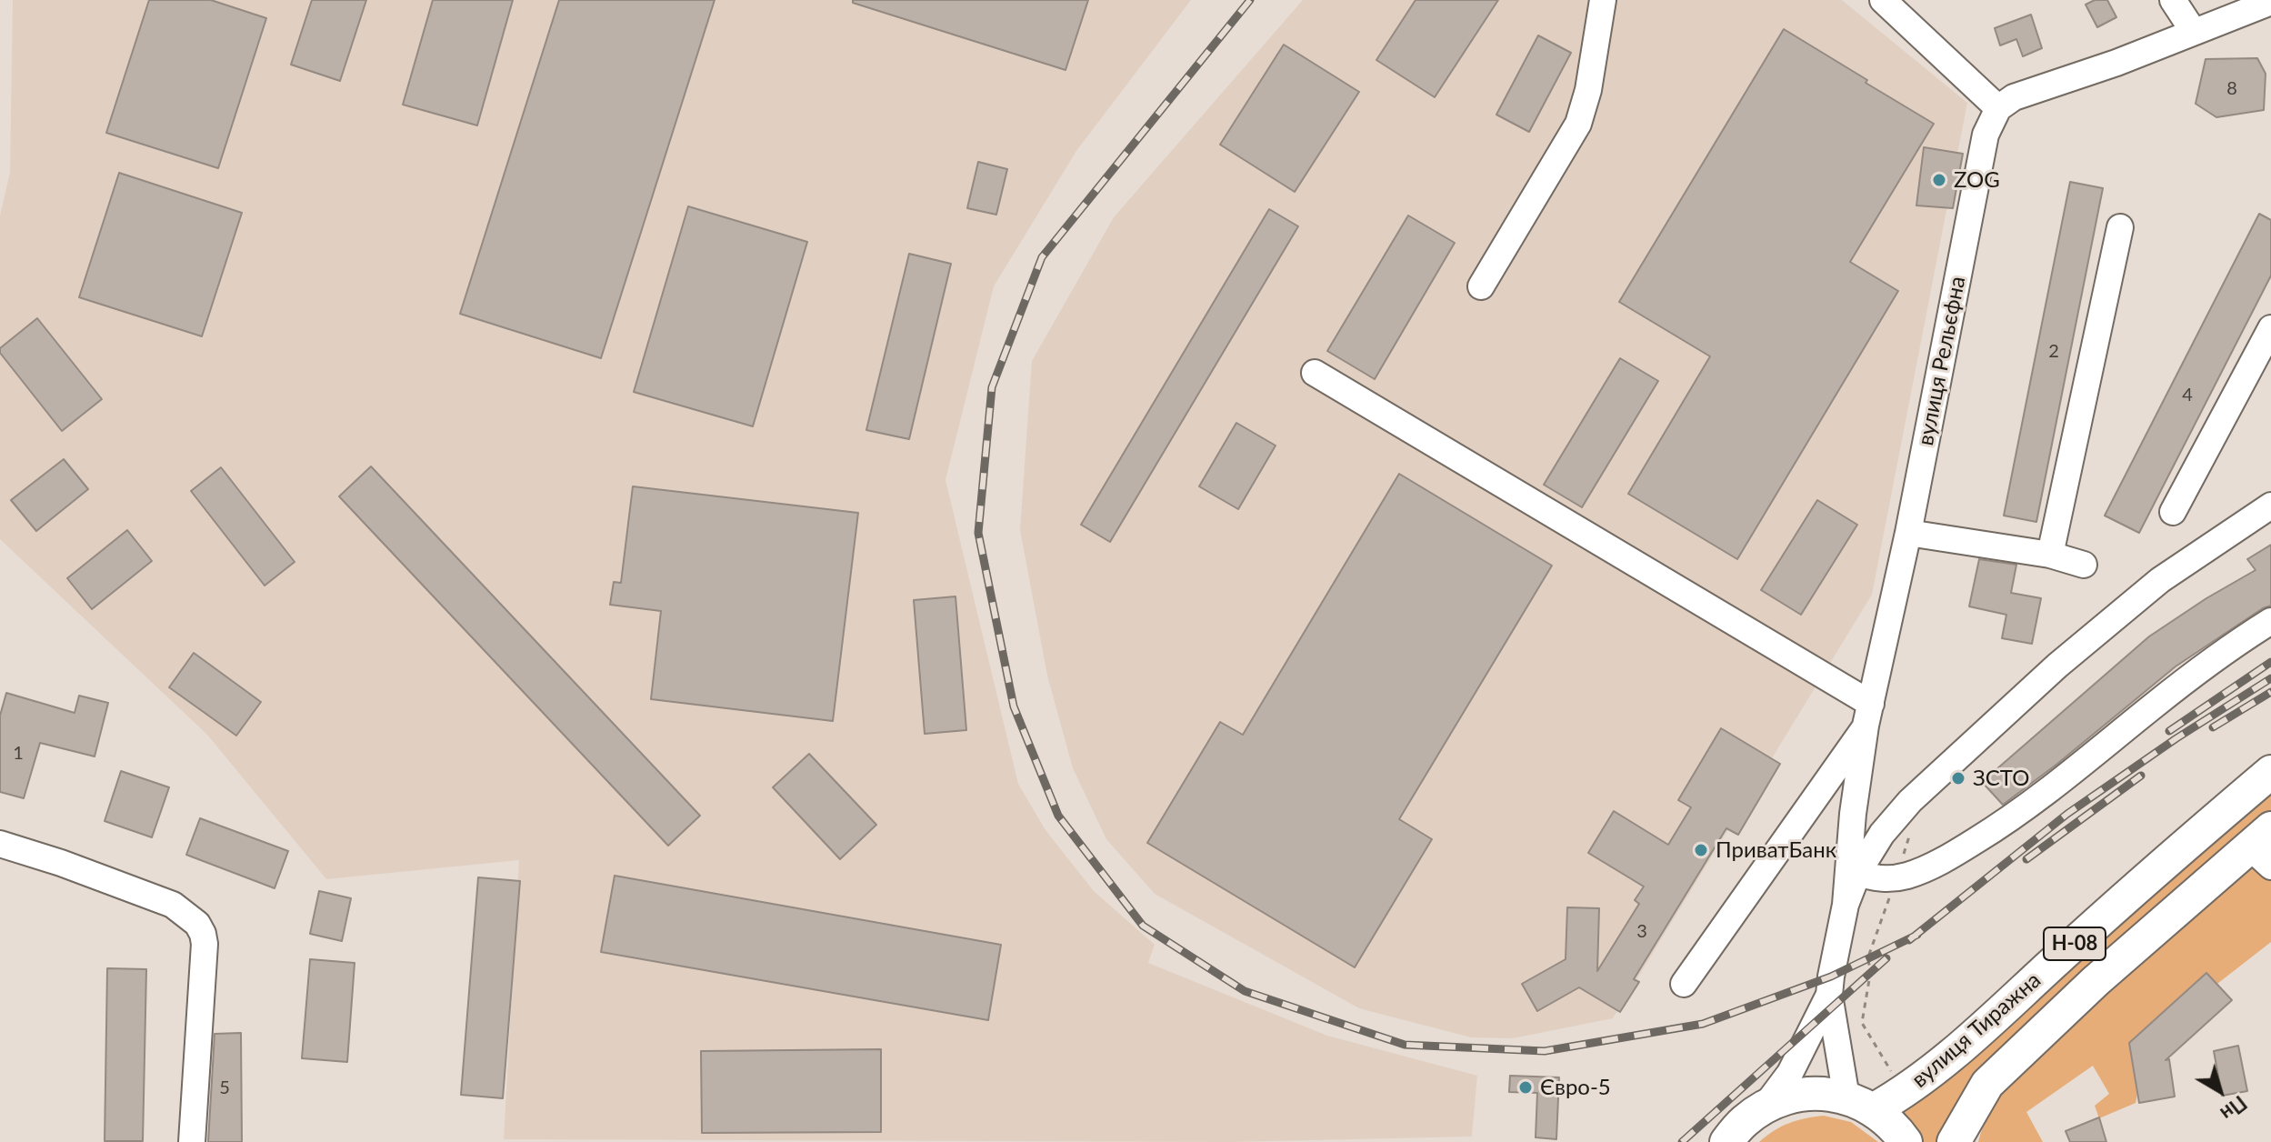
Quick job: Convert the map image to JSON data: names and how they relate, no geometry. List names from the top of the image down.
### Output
{
  "streets": {
    "main road": ["Н-08", "вулиця Тиражна"],
    "street": ["вулиця Рельєфна"]
  },
  "places": [
    "ZOG",
    "ЗСТО",
    "ПриватБанк",
    "Євро-5"
  ],
  "house_numbers": [
    "8",
    "2",
    "4",
    "1",
    "3",
    "5"
  ],
  "north": "bottom right"
}
